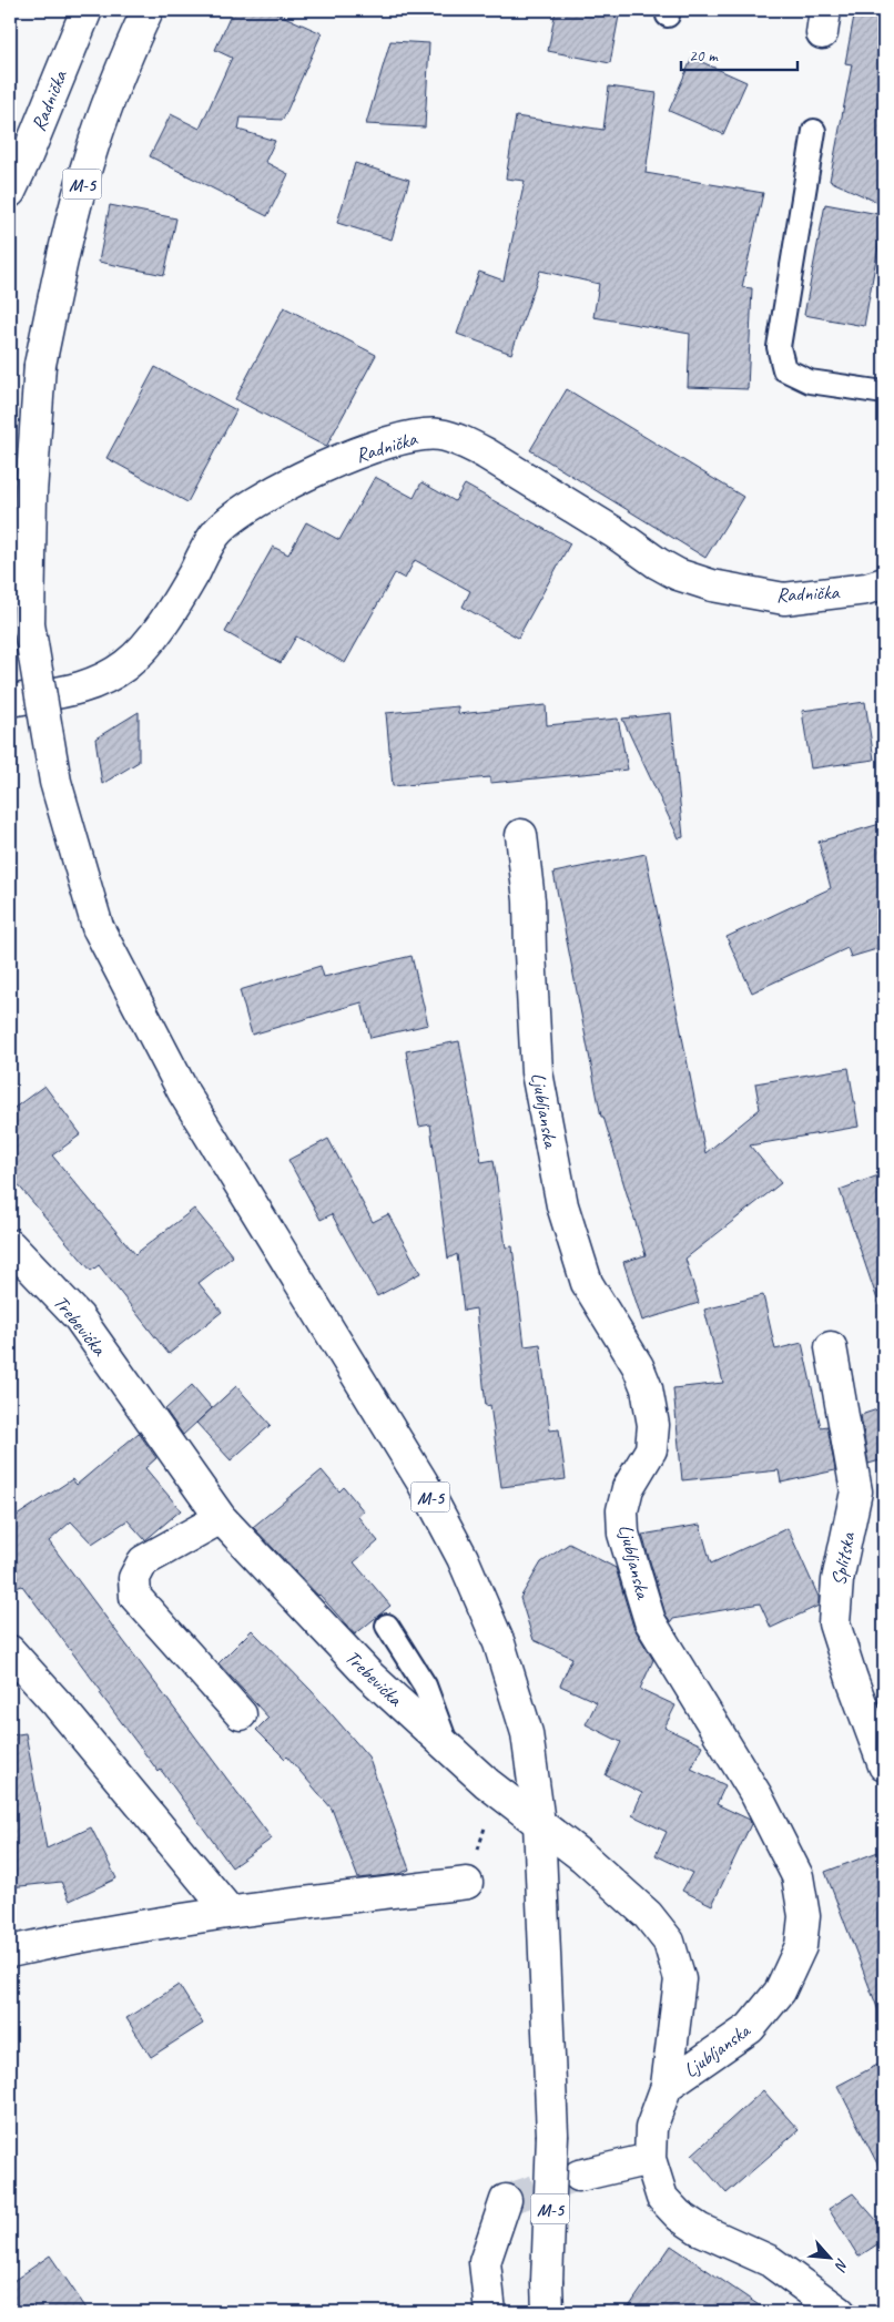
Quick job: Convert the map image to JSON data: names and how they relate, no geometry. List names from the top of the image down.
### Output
{
  "streets": {
    "street": [
      "Radnička",
      "M-5",
      "Ljubljanska",
      "Trebevićka",
      "Splitska"
    ]
  },
  "crossings": [
    ["M-5", "Ljubljanska"],
    ["M-5", "Trebevićka"],
    ["Ljubljanska", "Trebevićka"]
  ],
  "scale_bar": "20 m",
  "north": "bottom right"
}
